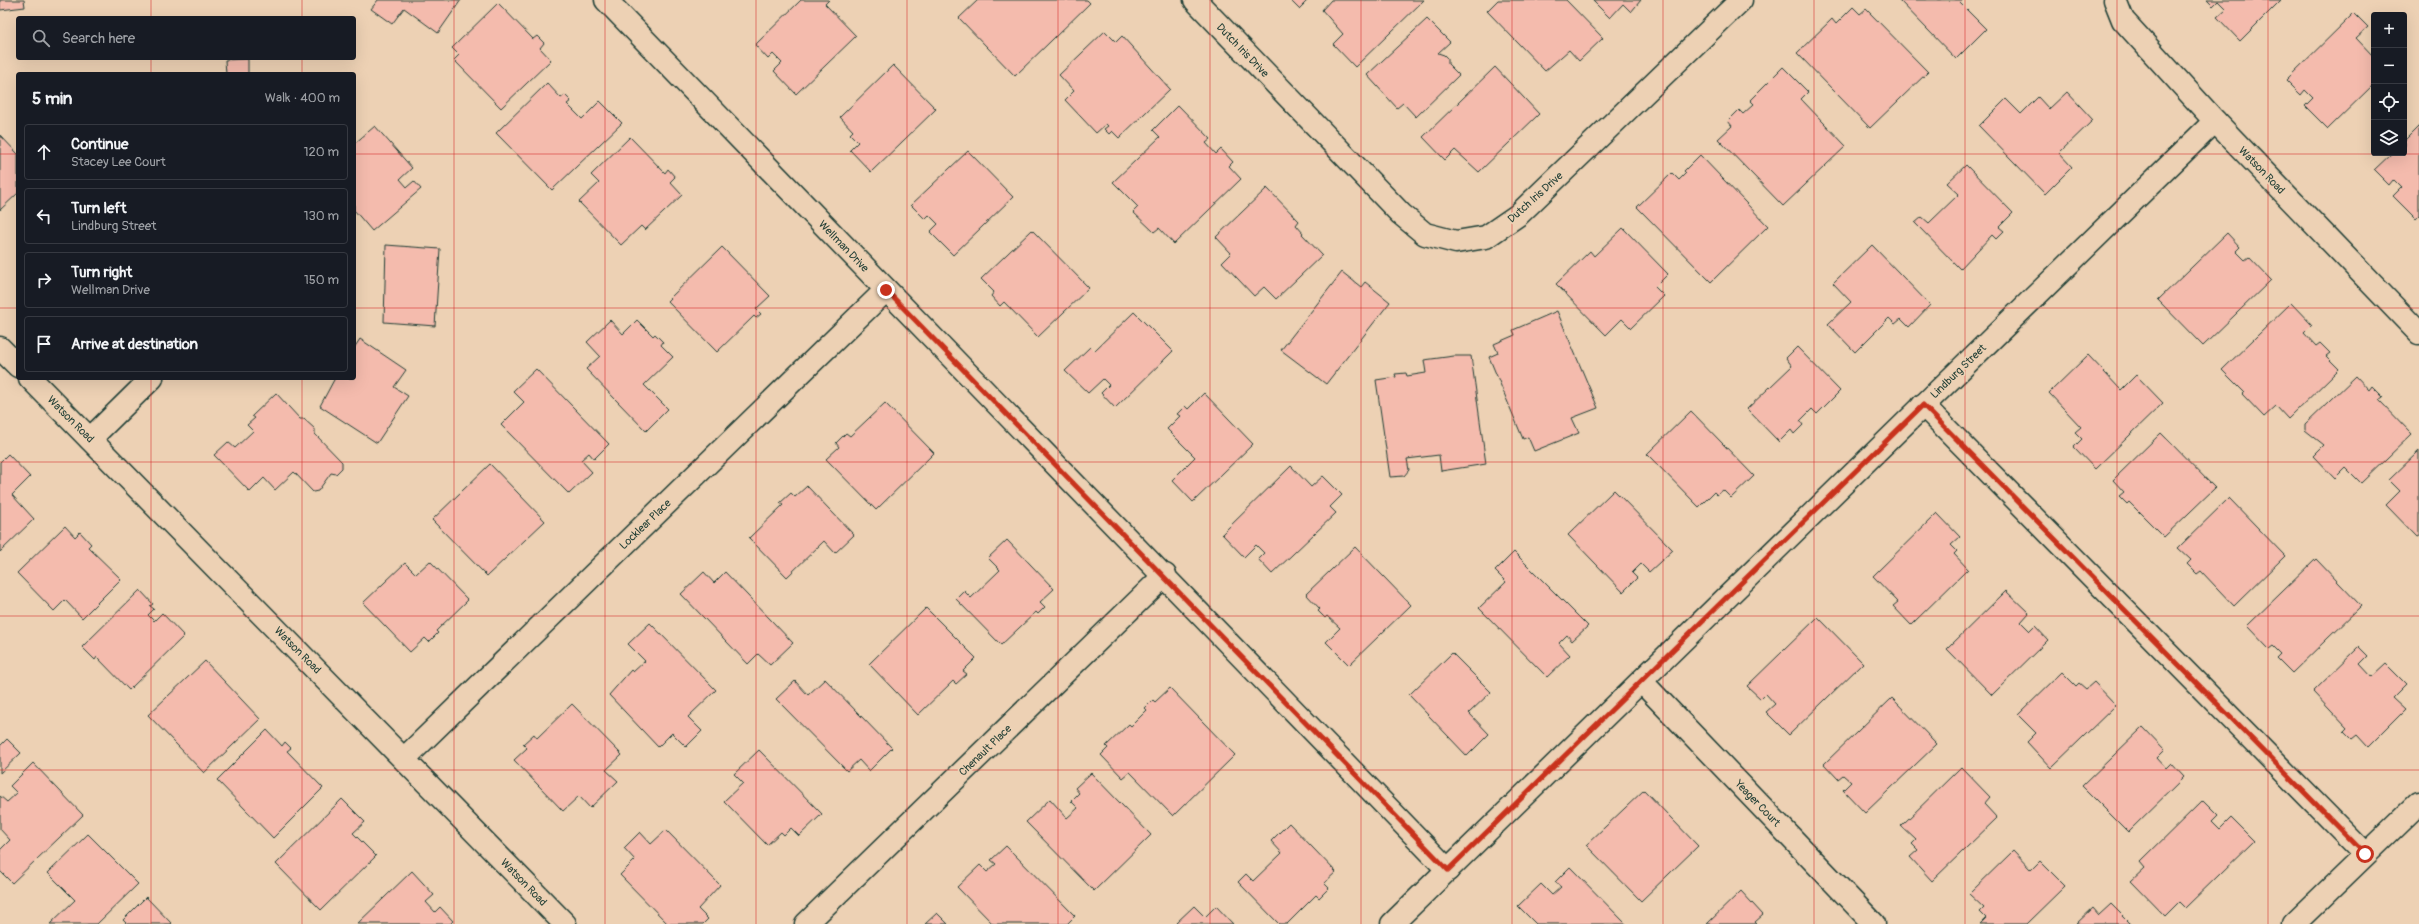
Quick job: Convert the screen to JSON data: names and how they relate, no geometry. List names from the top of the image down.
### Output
{
  "streets": {
    "street": [
      "Dutch Iris Drive",
      "Watson Road",
      "Wellman Drive",
      "Lindburg Street",
      "Locklear Place",
      "Chenault Place",
      "Yeager Court"
    ]
  },
  "crossings": [
    ["Watson Road", "Lindburg Street"],
    ["Watson Road", "Locklear Place"],
    ["Wellman Drive", "Lindburg Street"],
    ["Wellman Drive", "Locklear Place"],
    ["Wellman Drive", "Chenault Place"],
    ["Lindburg Street", "Yeager Court"]
  ],
  "page": {
    "map_buttons": ["+", "−"],
    "search": "Search here",
    "heading": ["5 min", "Walk · 400 m"],
    "list": [
      ["Continue", "Stacey Lee Court", "120 m"],
      ["Turn left", "Lindburg Street", "130 m"],
      ["Turn right", "Wellman Drive", "150 m"],
      "Arrive at destination"
    ]
  }
}
